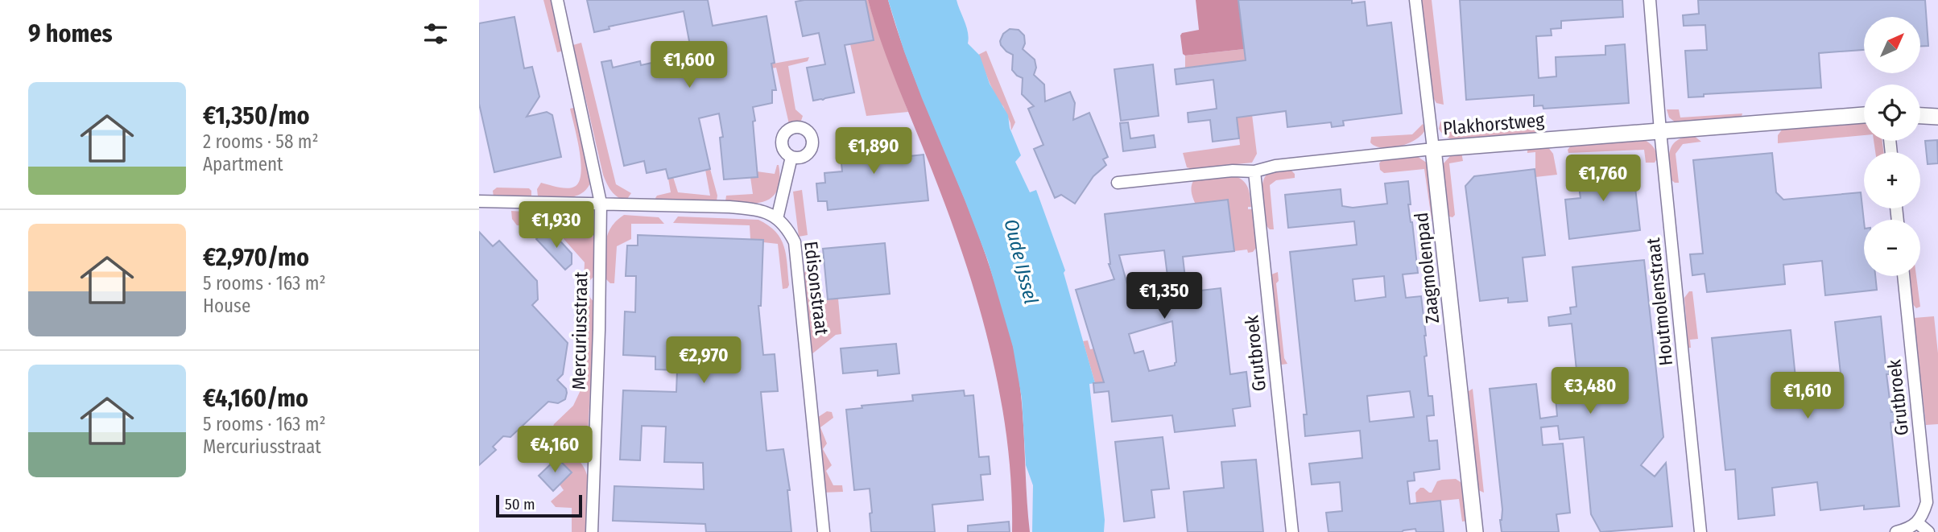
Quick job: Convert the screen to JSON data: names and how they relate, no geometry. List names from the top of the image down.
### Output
{
  "streets": {
    "street": [
      "Plakhorstweg",
      "Zaagmolenpad",
      "Edisonstraat",
      "Houtmolenstraat",
      "Mercuriusstraat",
      "Grutbroek"
    ]
  },
  "crossings": [
    ["Plakhorstweg", "Zaagmolenpad"],
    ["Plakhorstweg", "Houtmolenstraat"],
    ["Plakhorstweg", "Grutbroek"],
    ["Edisonstraat", "Mercuriusstraat"]
  ],
  "water": ["Oude IJssel"],
  "scale_bar": "50 m",
  "north": "top right",
  "page": {
    "heading": "9 homes",
    "map_buttons": ["+", "−"],
    "price": [
      "€1,600",
      "€1,890",
      "€1,760",
      "€1,930",
      "€1,350",
      "€2,970",
      "€3,480",
      "€1,610",
      "€4,160"
    ],
    "list": [
      {
        "name": "€1,350/mo",
        "note": "2 rooms · 58 m² · Apartment"
      },
      {
        "name": "€2,970/mo",
        "note": "5 rooms · 163 m² · House"
      },
      {
        "name": "€4,160/mo",
        "note": "5 rooms · 163 m² · Mercuriusstraat"
      }
    ],
    "scale": "50 m"
  }
}
